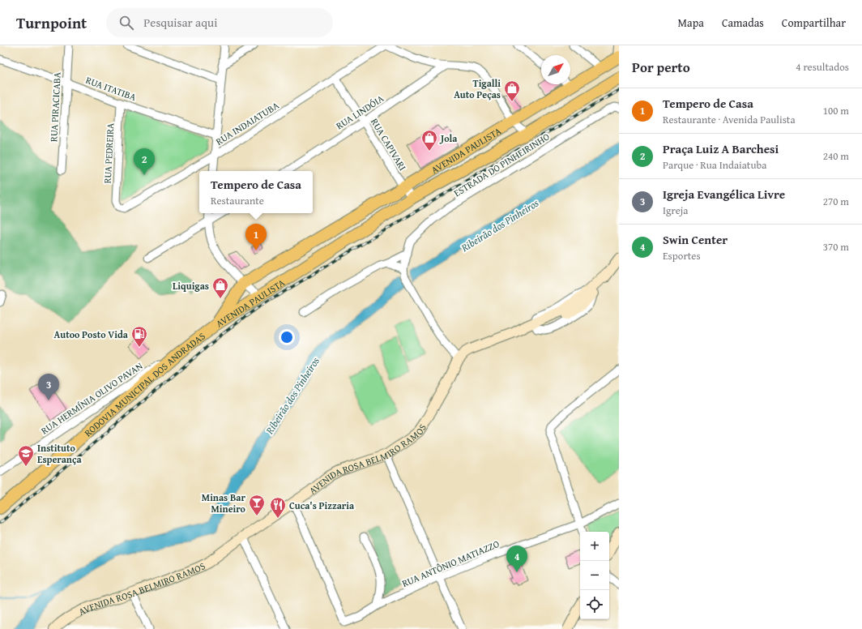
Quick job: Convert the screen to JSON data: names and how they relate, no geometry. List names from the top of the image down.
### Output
{
  "streets": {
    "main road": ["AVENIDA PAULISTA", "RODOVIA MUNICIPAL DOS ANDRADAS", "AVENIDA ROSA BELMIRO RAMOS"],
    "street": [
      "RUA ITATIBA",
      "RUA PIRACICABA",
      "RUA LINDÓIA",
      "RUA INDAIATUBA",
      "RUA CAPIVARI",
      "RUA PEDREIRA",
      "ESTRADA DO PINHEIRINHO",
      "RUA HERMÍNIA OLIVO PAVAN",
      "RUA ANTÔNIO MATIAZZO"
    ]
  },
  "crossings": [
    ["RUA ITATIBA", "RUA PIRACICABA"],
    ["RUA ITATIBA", "RUA PEDREIRA"],
    ["RUA LINDÓIA", "RUA CAPIVARI"],
    ["RUA INDAIATUBA", "RUA CAPIVARI"],
    ["RUA INDAIATUBA", "RUA PEDREIRA"],
    ["RUA CAPIVARI", "AVENIDA PAULISTA"],
    ["AVENIDA PAULISTA", "RODOVIA MUNICIPAL DOS ANDRADAS"],
    ["RODOVIA MUNICIPAL DOS ANDRADAS", "RUA HERMÍNIA OLIVO PAVAN"],
    ["AVENIDA ROSA BELMIRO RAMOS", "RUA ANTÔNIO MATIAZZO"]
  ],
  "water": ["Ribeirão dos Pinheiros"],
  "places": {
    "shop": ["Tigalli Auto Peças", "Jola", "Liquigas"],
    "fuel station": ["Autoo Posto Vida"],
    "school or university": ["Instituto Esperança"],
    "bar": ["Minas Bar Mineiro"],
    "restaurant": ["Cuca's Pizzaria"]
  },
  "north": "top right",
  "page": {
    "header": "Turnpoint",
    "search": "Pesquisar aqui",
    "nav": ["Mapa", "Camadas", "Compartilhar"],
    "heading": ["Por perto", "4 resultados"],
    "list": [
      {
        "mark": "1",
        "name": "Tempero de Casa",
        "note": "Restaurante · Avenida Paulista",
        "value": "100 m"
      },
      {
        "mark": "2",
        "name": "Praça Luiz A Barchesi",
        "note": "Parque · Rua Indaiatuba",
        "value": "240 m"
      },
      {
        "mark": "3",
        "name": "Igreja Evangélica Livre",
        "note": "Igreja",
        "value": "270 m"
      },
      {
        "mark": "4",
        "name": "Swin Center",
        "note": "Esportes",
        "value": "370 m"
      }
    ],
    "pins": [
      "2",
      "1",
      "3",
      "4"
    ],
    "popup": ["Tempero de Casa", "Restaurante"],
    "map_buttons": ["+", "−"]
  }
}
